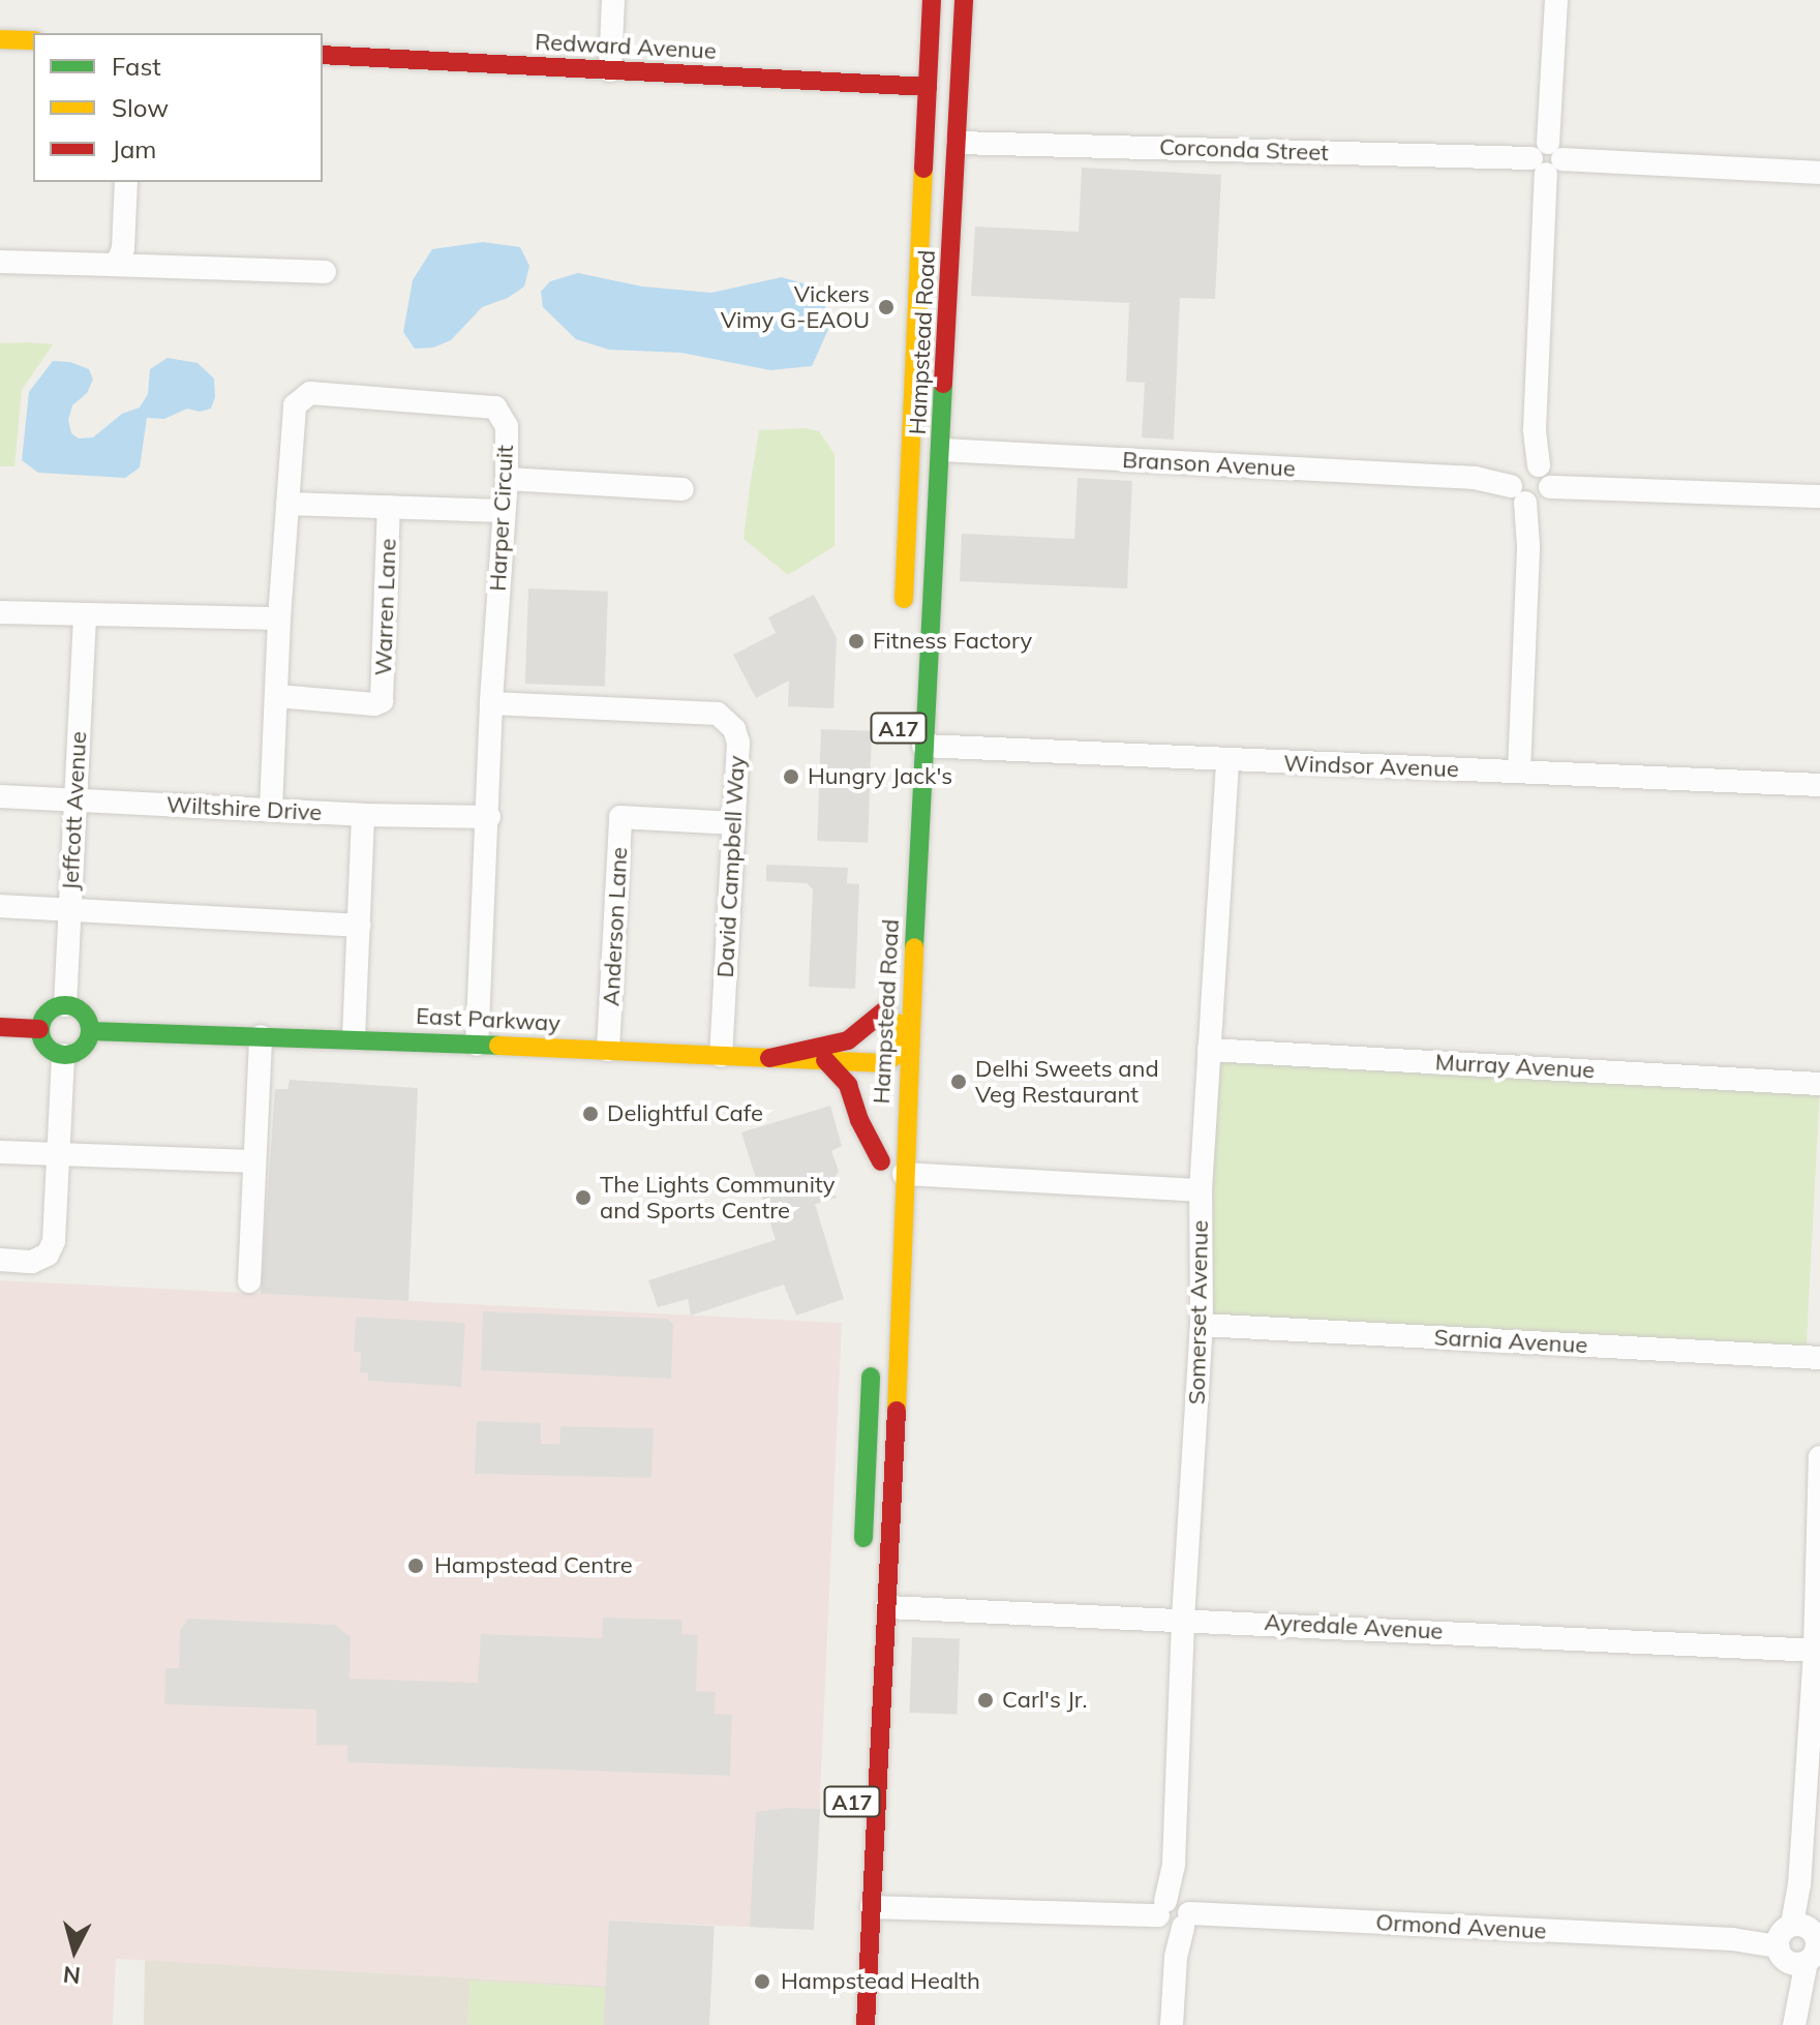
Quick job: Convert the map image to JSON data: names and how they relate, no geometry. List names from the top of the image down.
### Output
{
  "streets": {
    "main road": [
      "Redward Avenue",
      "Hampstead Road",
      "A17",
      "East Parkway"
    ],
    "street": [
      "Corconda Street",
      "Branson Avenue",
      "Harper Circuit",
      "Warren Lane",
      "Windsor Avenue",
      "Wiltshire Drive",
      "Jeffcott Avenue",
      "David Campbell Way",
      "Anderson Lane",
      "Murray Avenue",
      "Somerset Avenue",
      "Sarnia Avenue",
      "Ayredale Avenue",
      "Ormond Avenue"
    ]
  },
  "crossings": [
    ["Redward Avenue", "Hampstead Road"],
    ["Corconda Street", "Hampstead Road"],
    ["Hampstead Road", "Branson Avenue"],
    ["Hampstead Road", "Windsor Avenue"],
    ["Hampstead Road", "East Parkway"],
    ["Hampstead Road", "Ayredale Avenue"],
    ["Hampstead Road", "Ormond Avenue"],
    ["Harper Circuit", "Warren Lane"],
    ["Harper Circuit", "Wiltshire Drive"],
    ["Harper Circuit", "David Campbell Way"],
    ["Harper Circuit", "East Parkway"],
    ["Windsor Avenue", "Somerset Avenue"],
    ["Wiltshire Drive", "Jeffcott Avenue"],
    ["Jeffcott Avenue", "East Parkway"],
    ["David Campbell Way", "Anderson Lane"],
    ["David Campbell Way", "East Parkway"],
    ["Anderson Lane", "East Parkway"],
    ["Murray Avenue", "Somerset Avenue"],
    ["Somerset Avenue", "Sarnia Avenue"],
    ["Somerset Avenue", "Ayredale Avenue"],
    ["Somerset Avenue", "Ormond Avenue"]
  ],
  "places": [
    "Vickers Vimy G-EAOU",
    "Fitness Factory",
    "Hungry Jack's",
    "Delhi Sweets and Veg Restaurant",
    "Delightful Cafe",
    "The Lights Community and Sports Centre",
    "Hampstead Centre",
    "Carl's Jr.",
    "Hampstead Health"
  ],
  "legend": ["Fast", "Slow", "Jam"],
  "north": "bottom"
}
